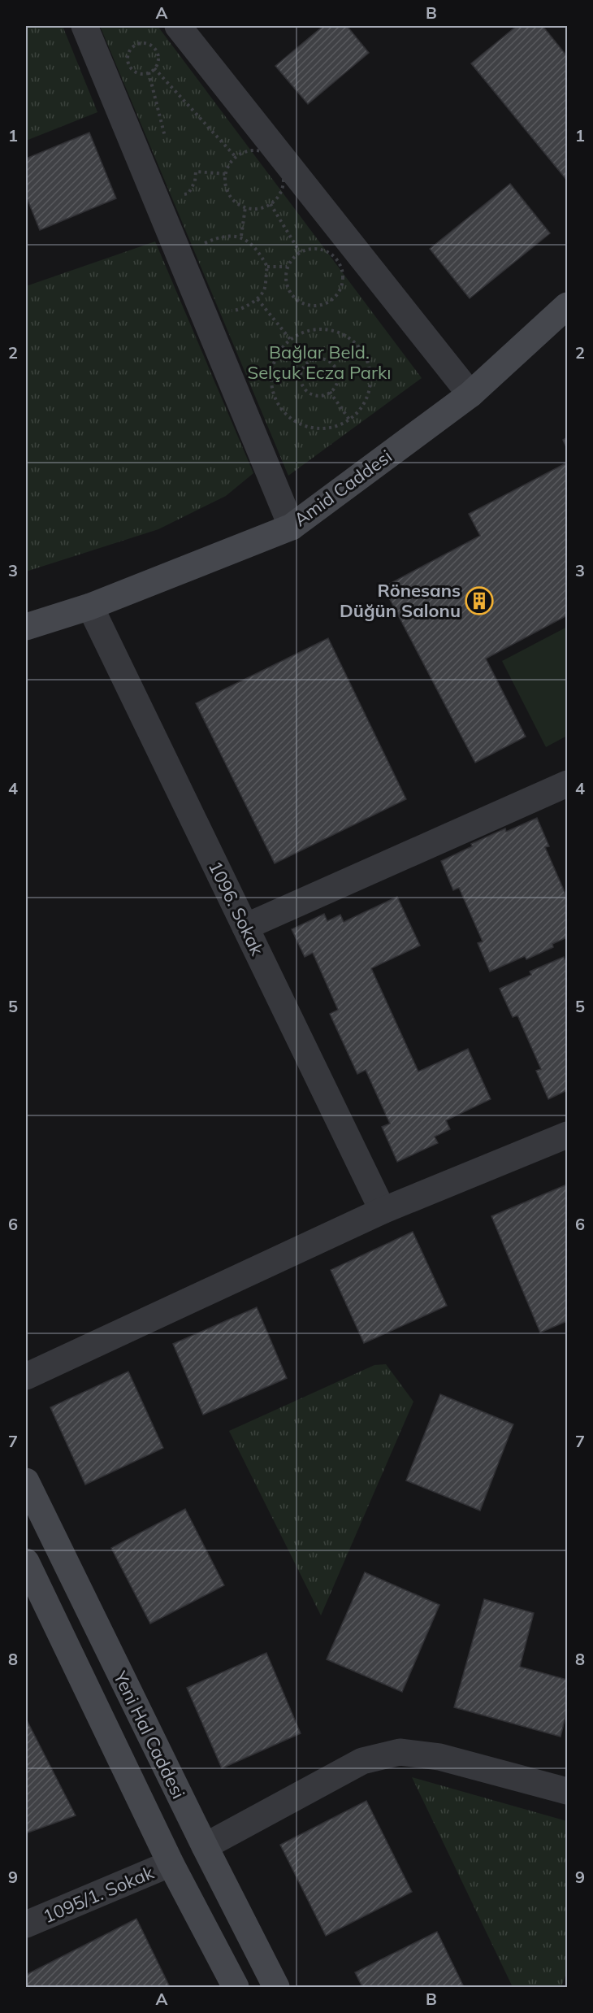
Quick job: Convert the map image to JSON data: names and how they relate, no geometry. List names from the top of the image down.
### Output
{
  "streets": {
    "street": [
      "Amid Caddesi",
      "1096. Sokak",
      "Yeni Hal Caddesi",
      "1095/1. Sokak"
    ]
  },
  "crossings": [
    ["Amid Caddesi", "1096. Sokak"]
  ],
  "parks": ["Bağlar Beld. Selçuk Ecza Parkı"],
  "places": {
    "building": ["Rönesans Düğün Salonu"]
  },
  "grid": {
    "columns": ["A", "B"],
    "rows": [
      "1",
      "2",
      "3",
      "4",
      "5",
      "6",
      "7",
      "8",
      "9"
    ]
  }
}
